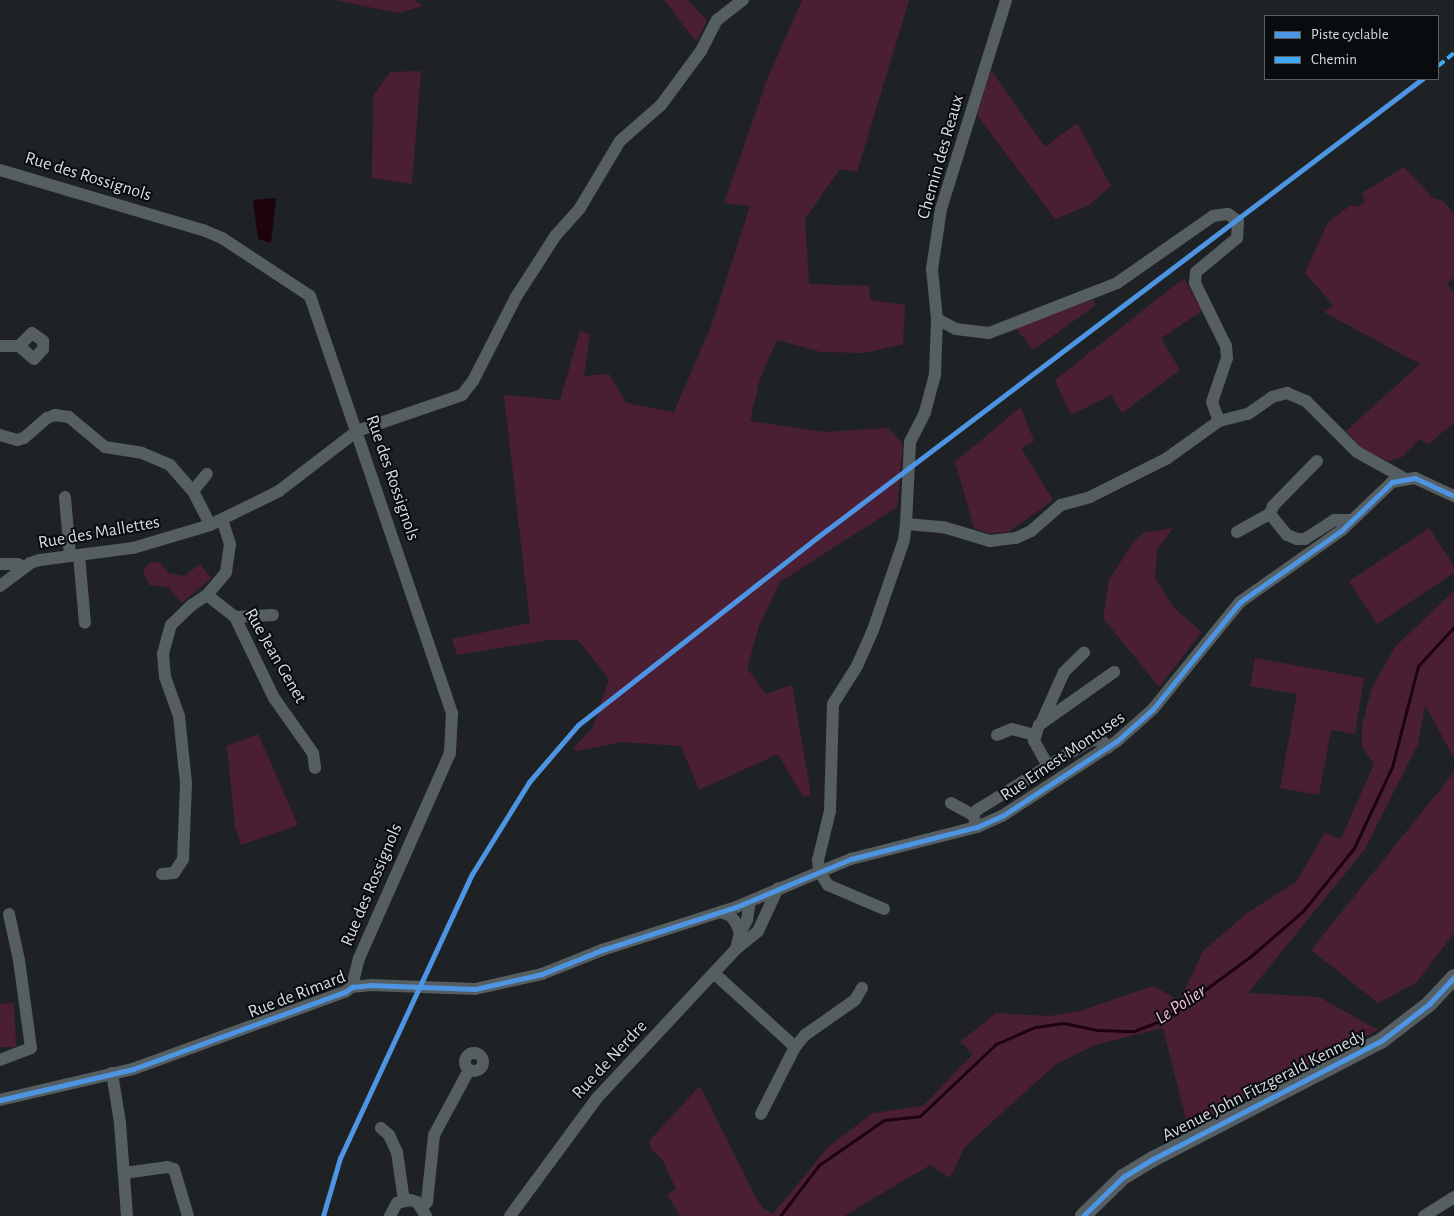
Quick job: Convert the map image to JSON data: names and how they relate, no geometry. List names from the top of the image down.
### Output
{
  "streets": {
    "main road": ["Avenue John Fitzgerald Kennedy"],
    "street": [
      "Chemin des Reaux",
      "Rue des Rossignols",
      "Rue des Mallettes",
      "Rue Jean Genet",
      "Rue Ernest Montuses",
      "Rue de Rimard",
      "Rue de Nerdre"
    ]
  },
  "crossings": [
    ["Rue des Rossignols", "Rue des Mallettes"],
    ["Rue des Rossignols", "Rue de Rimard"],
    ["Rue Ernest Montuses", "Rue de Rimard"],
    ["Rue Ernest Montuses", "Rue de Nerdre"],
    ["Rue de Rimard", "Rue de Nerdre"]
  ],
  "water": ["Le Polier"],
  "legend": ["Piste cyclable", "Chemin"]
}
